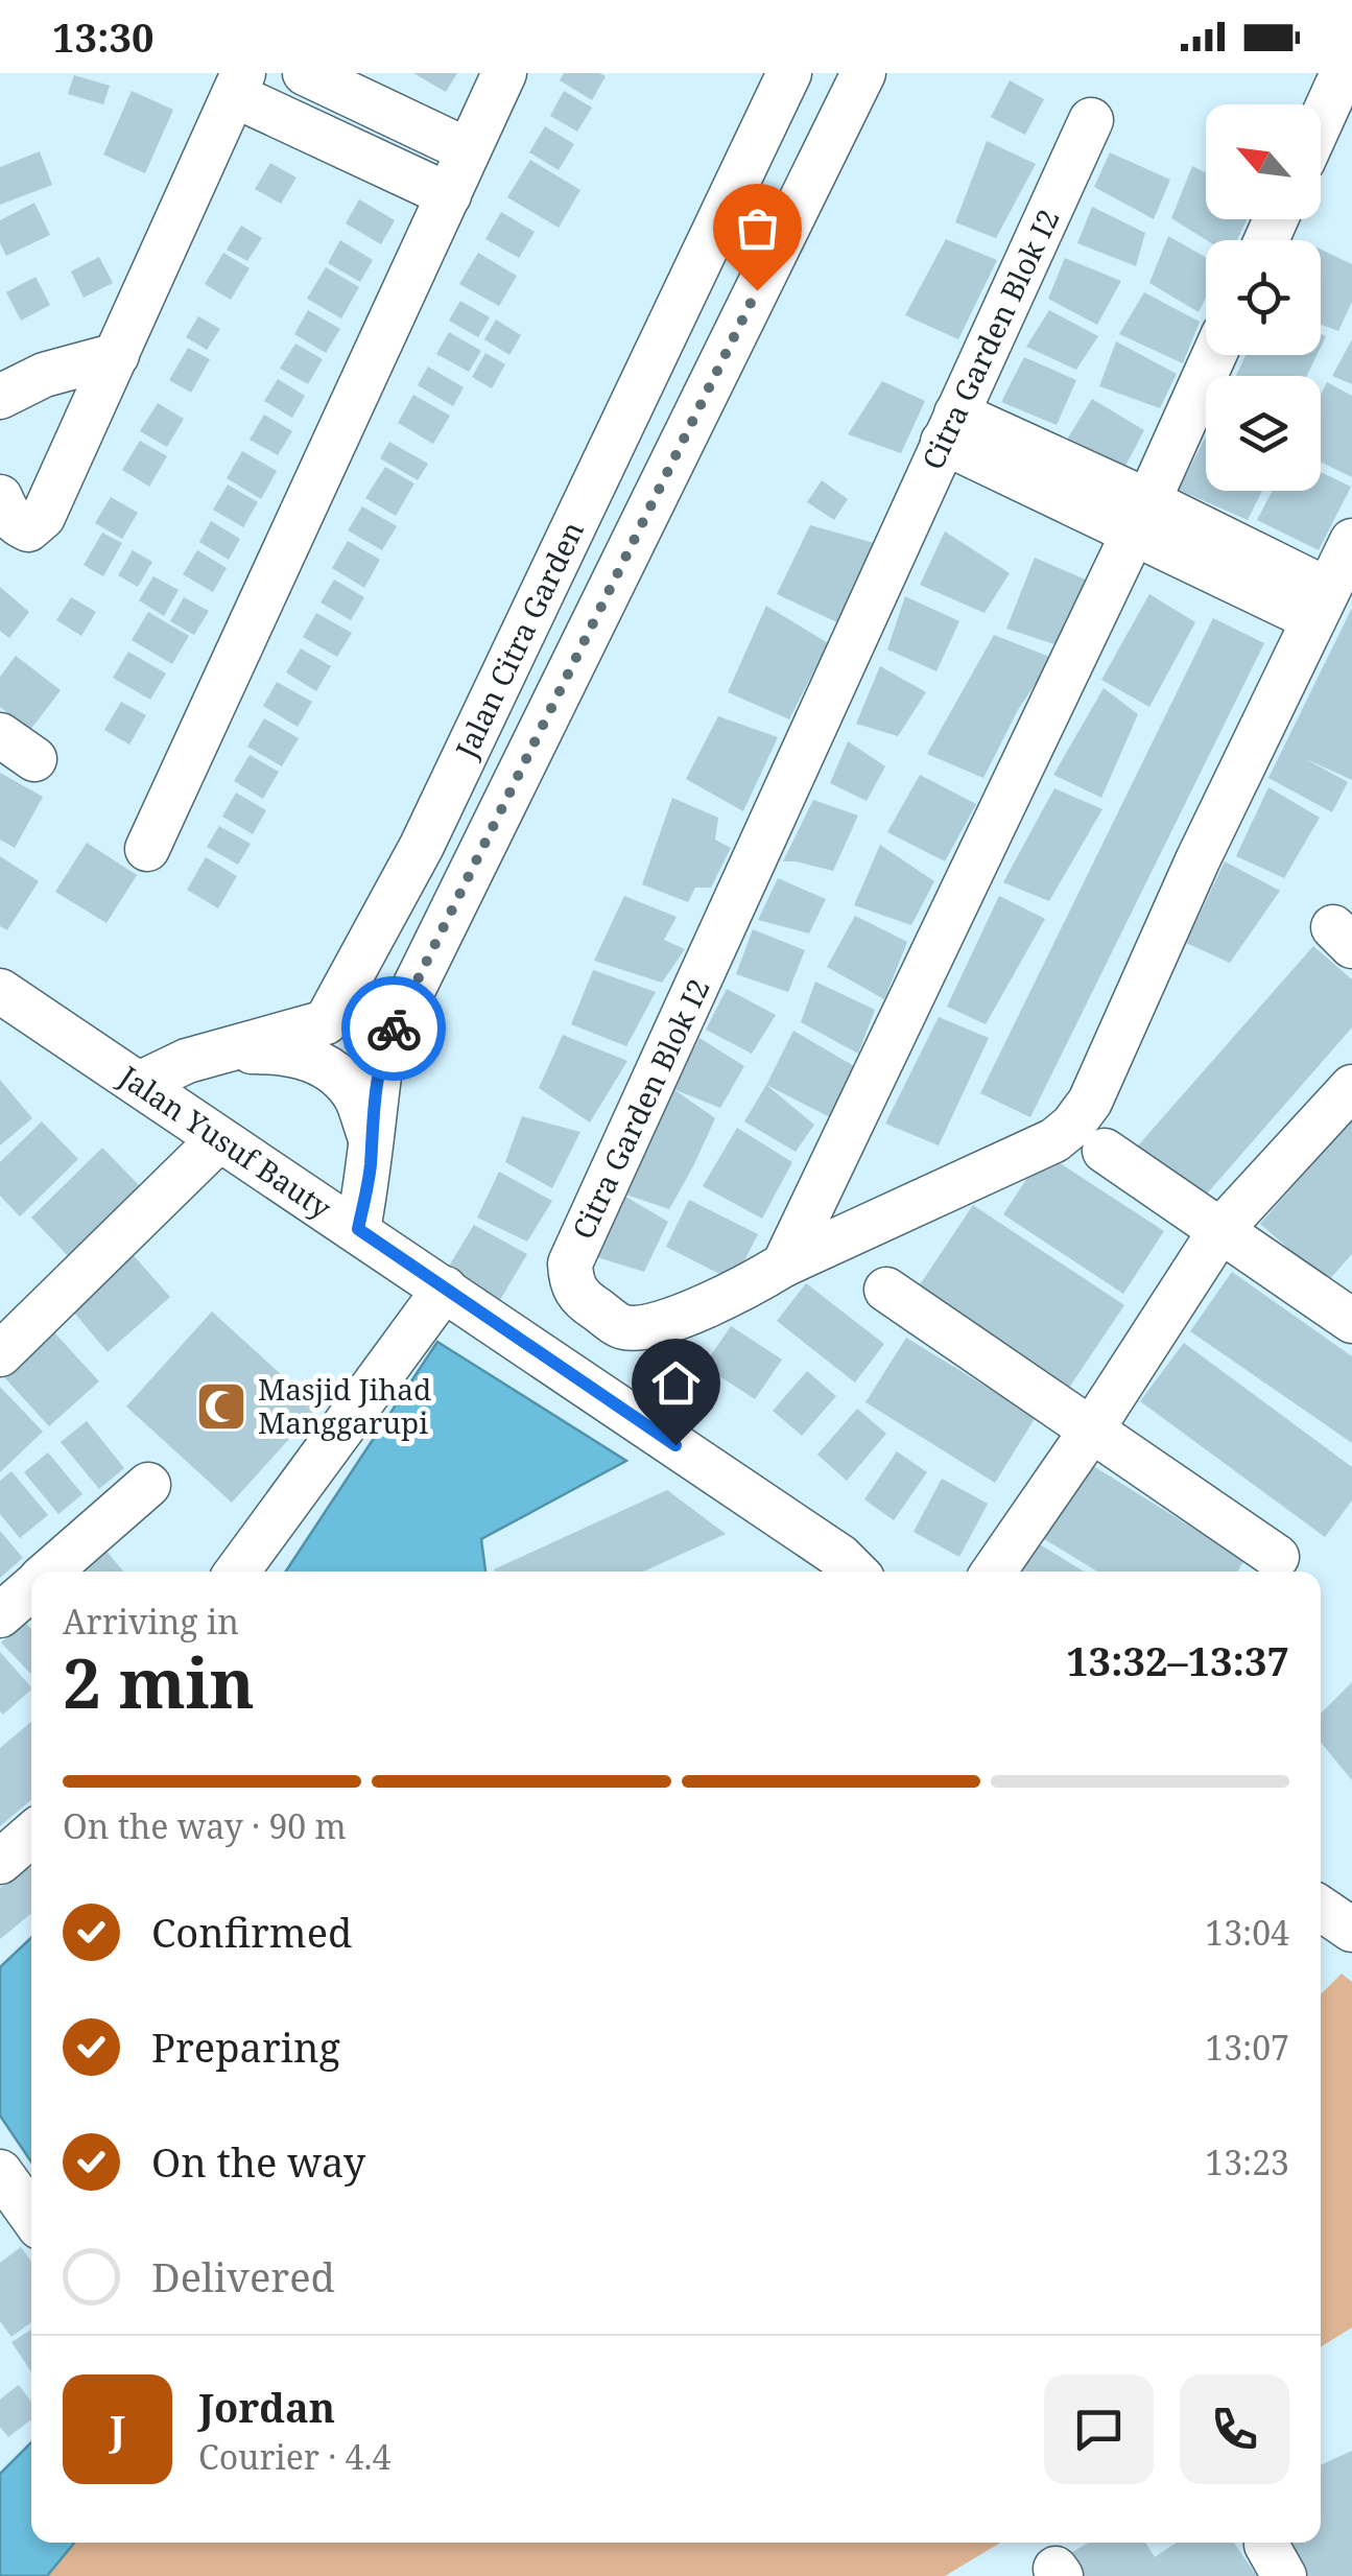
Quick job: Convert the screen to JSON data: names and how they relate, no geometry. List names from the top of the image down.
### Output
{
  "streets": {
    "street": ["Citra Garden Blok I2", "Jalan Citra Garden", "Jalan Yusuf Bauty"]
  },
  "crossings": [
    ["Jalan Citra Garden", "Jalan Yusuf Bauty"]
  ],
  "places": {
    "mosque": ["Masjid Jihad Manggarupi"]
  },
  "north": "top left",
  "page": {
    "status": "13:30",
    "heading": ["2 min", "Arriving in", "13:32–13:37"],
    "panel": ["Jordan", "Courier · 4.4"],
    "bar": "On the way · 90 m",
    "list": [
      ["Confirmed", "13:04"],
      ["Preparing", "13:07"],
      ["On the way", "13:23"],
      "Delivered"
    ],
    "round": "J"
  }
}
